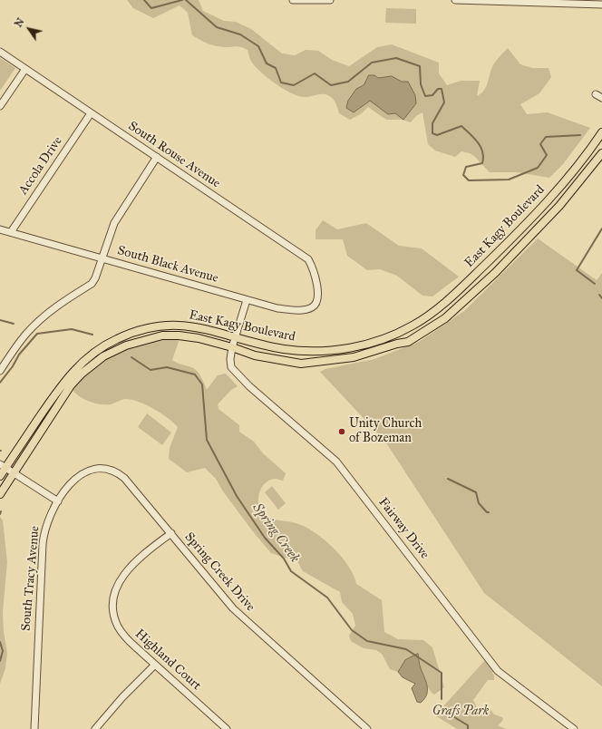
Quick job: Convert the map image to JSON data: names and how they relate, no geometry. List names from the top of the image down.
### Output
{
  "streets": {
    "main road": ["East Kagy Boulevard"],
    "street": [
      "South Rouse Avenue",
      "Accola Drive",
      "South Black Avenue",
      "Fairway Drive",
      "Spring Creek Drive",
      "South Tracy Avenue",
      "Highland Court"
    ]
  },
  "crossings": [
    ["South Rouse Avenue", "Accola Drive"],
    ["South Rouse Avenue", "South Black Avenue"],
    ["Accola Drive", "South Black Avenue"],
    ["East Kagy Boulevard", "Fairway Drive"],
    ["South Black Avenue", "Fairway Drive"],
    ["Spring Creek Drive", "South Tracy Avenue"],
    ["Spring Creek Drive", "Highland Court"]
  ],
  "water": ["Spring Creek"],
  "parks": ["Grafs Park"],
  "places": ["Unity Church of Bozeman"],
  "north": "top left"
}
